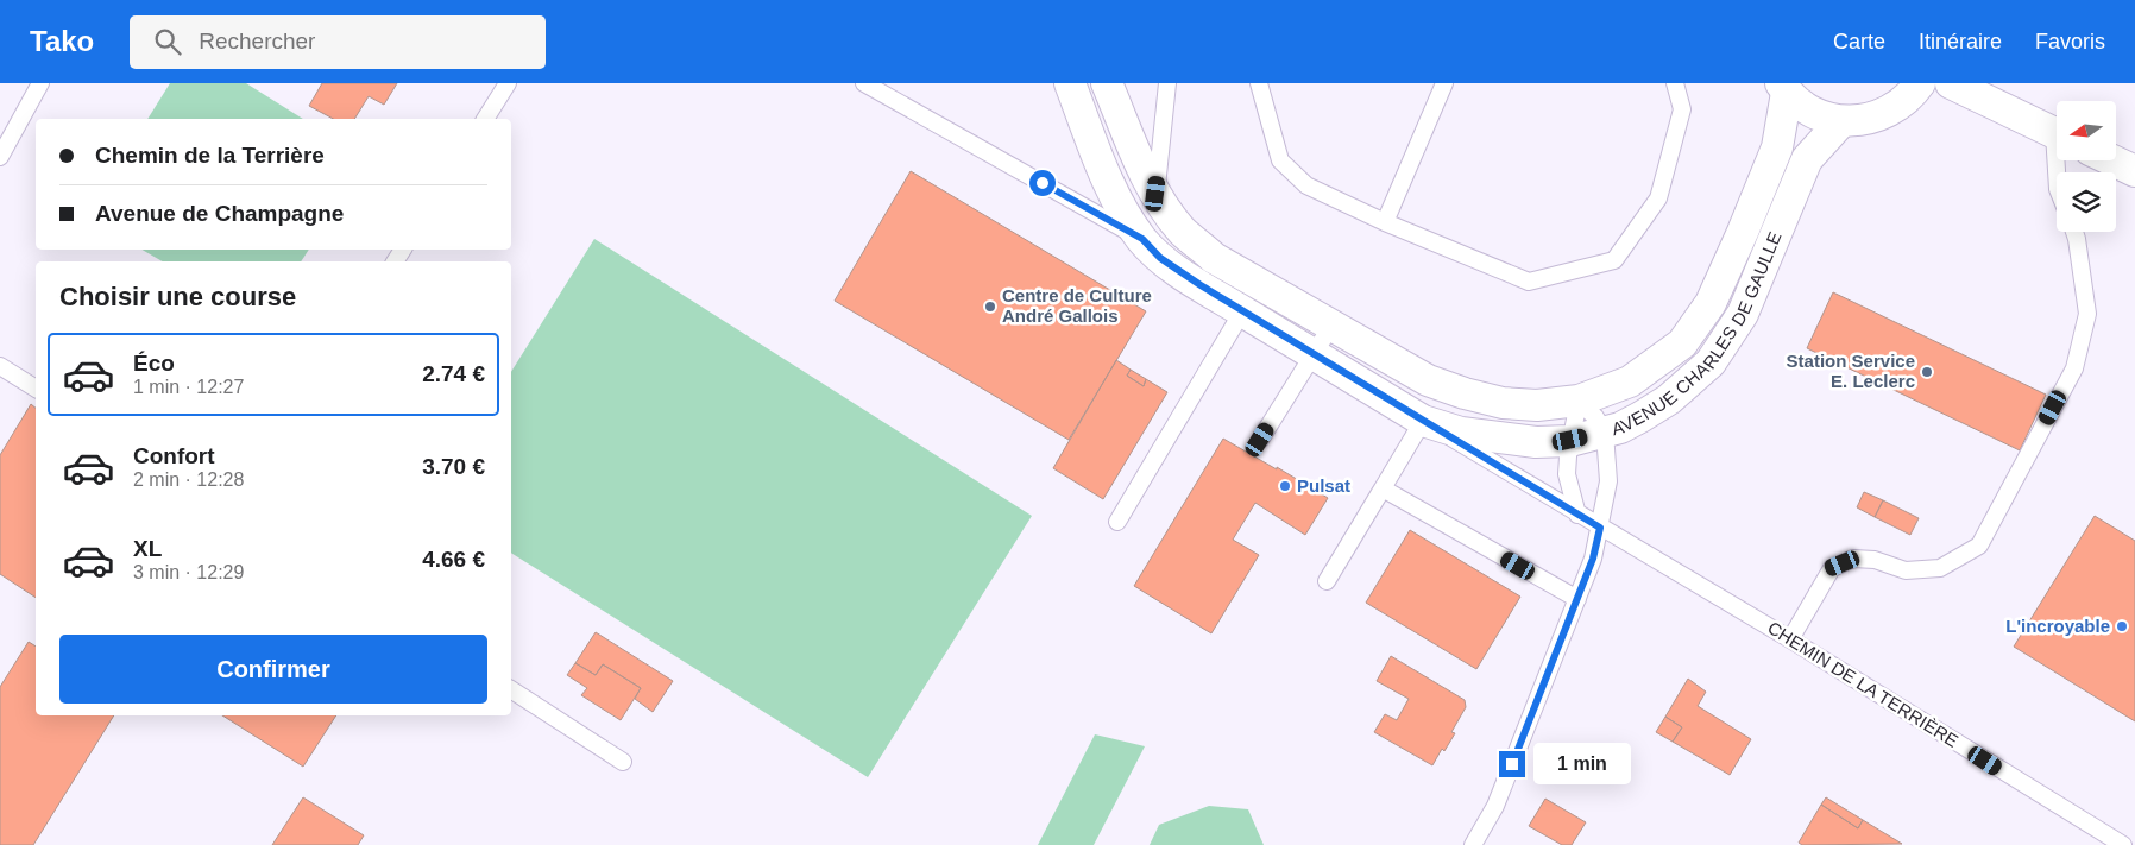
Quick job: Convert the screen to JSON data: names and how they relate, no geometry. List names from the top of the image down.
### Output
{
  "streets": {
    "street": ["AVENUE CHARLES DE GAULLE"],
    "lane": ["CHEMIN DE LA TERRIÈRE"]
  },
  "crossings": [
    ["AVENUE CHARLES DE GAULLE", "CHEMIN DE LA TERRIÈRE"]
  ],
  "places": [
    "Centre de Culture André Gallois",
    "Station Service E. Leclerc",
    "Pulsat",
    "L'incroyable"
  ],
  "north": "left",
  "page": {
    "header": "Tako",
    "search": "Rechercher",
    "nav": ["Carte", "Itinéraire", "Favoris"],
    "banner": ["Chemin de la Terrière", "Avenue de Champagne"],
    "heading": "Choisir une course",
    "list": [
      {
        "name": "Éco",
        "note": "1 min · 12:27",
        "value": "2.74 €"
      },
      {
        "name": "Confort",
        "note": "2 min · 12:28",
        "value": "3.70 €"
      },
      {
        "name": "XL",
        "note": "3 min · 12:29",
        "value": "4.66 €"
      }
    ],
    "buttons": "Confirmer",
    "bubble": "1 min"
  }
}
